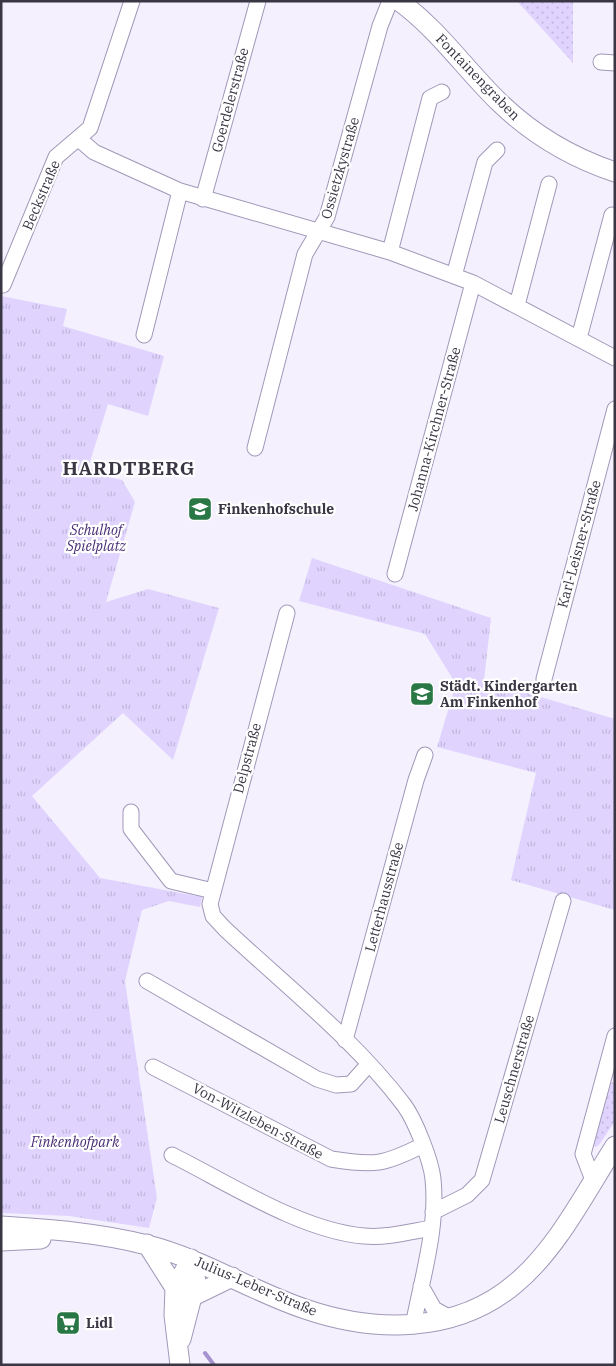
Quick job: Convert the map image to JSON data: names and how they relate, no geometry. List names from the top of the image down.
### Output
{
  "streets": {
    "street": [
      "Fontainengraben",
      "Goerdelerstraße",
      "Ossietzkystraße",
      "Beckstraße",
      "Johanna-Kirchner-Straße",
      "Karl-Leisner-Straße",
      "Delpstraße",
      "Letterhausstraße",
      "Leuschnerstraße",
      "Von-Witzleben-Straße",
      "Julius-Leber-Straße"
    ]
  },
  "districts": ["HARDTBERG"],
  "parks": ["Schulhof Spielplatz", "Finkenhofpark"],
  "places": {
    "school or university": ["Finkenhofschule", "Städt. Kindergarten Am Finkenhof"],
    "supermarket": ["Lidl"]
  }
}
